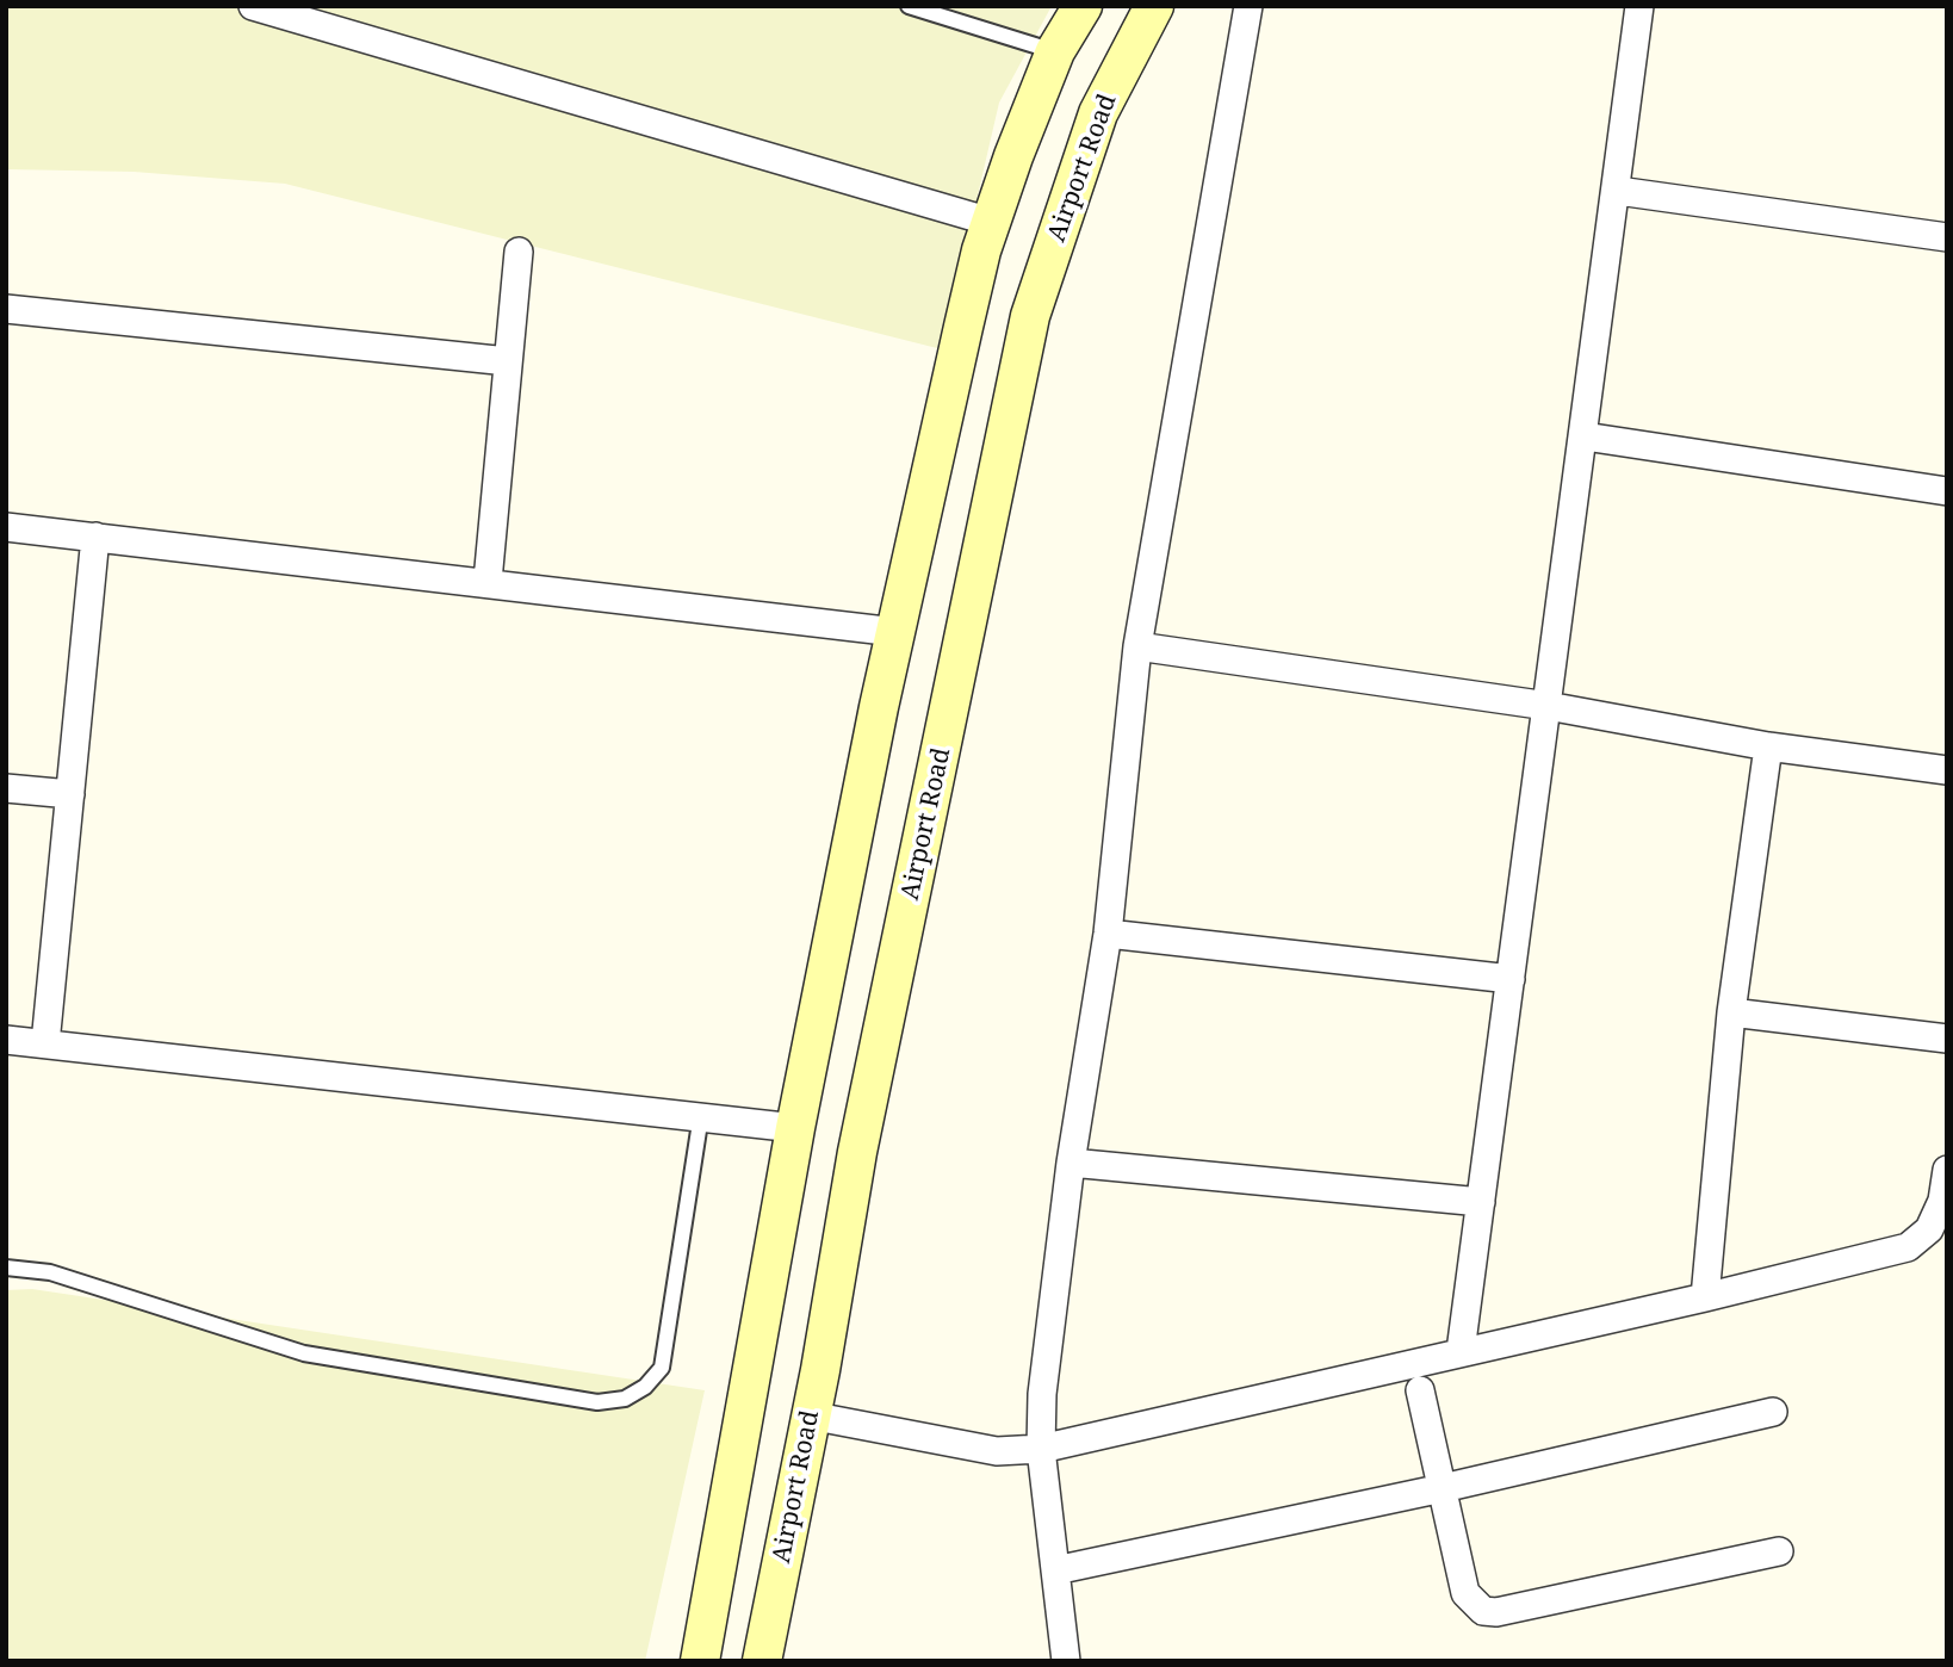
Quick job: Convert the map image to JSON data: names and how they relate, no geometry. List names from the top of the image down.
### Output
{
  "streets": {
    "main road": ["Airport Road"]
  }
}
